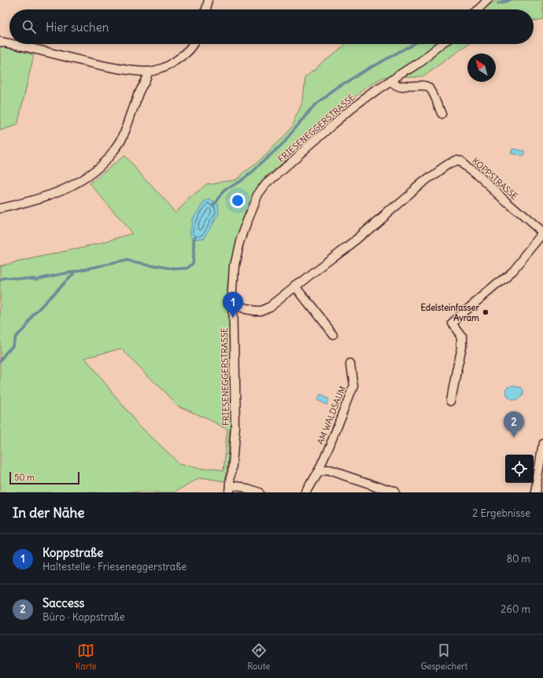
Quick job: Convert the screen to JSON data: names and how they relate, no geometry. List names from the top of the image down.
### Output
{
  "streets": {
    "street": ["FRIESENEGGERSTRASSE", "KOPPSTRASSE", "AM WALDSAUM"]
  },
  "crossings": [
    ["FRIESENEGGERSTRASSE", "KOPPSTRASSE"]
  ],
  "places": ["Edelsteinfasser Avram"],
  "scale_bar": "50 m",
  "north": "top left",
  "page": {
    "search": "Hier suchen",
    "pins": ["1", "2"],
    "scale": "50 m",
    "heading": ["In der Nähe", "2 Ergebnisse"],
    "list": [
      {
        "mark": "1",
        "name": "Koppstraße",
        "note": "Haltestelle · Frieseneggerstraße",
        "value": "80 m"
      },
      {
        "mark": "2",
        "name": "Saccess",
        "note": "Büro · Koppstraße",
        "value": "260 m"
      }
    ],
    "nav": ["Karte", "Route", "Gespeichert"]
  }
}
